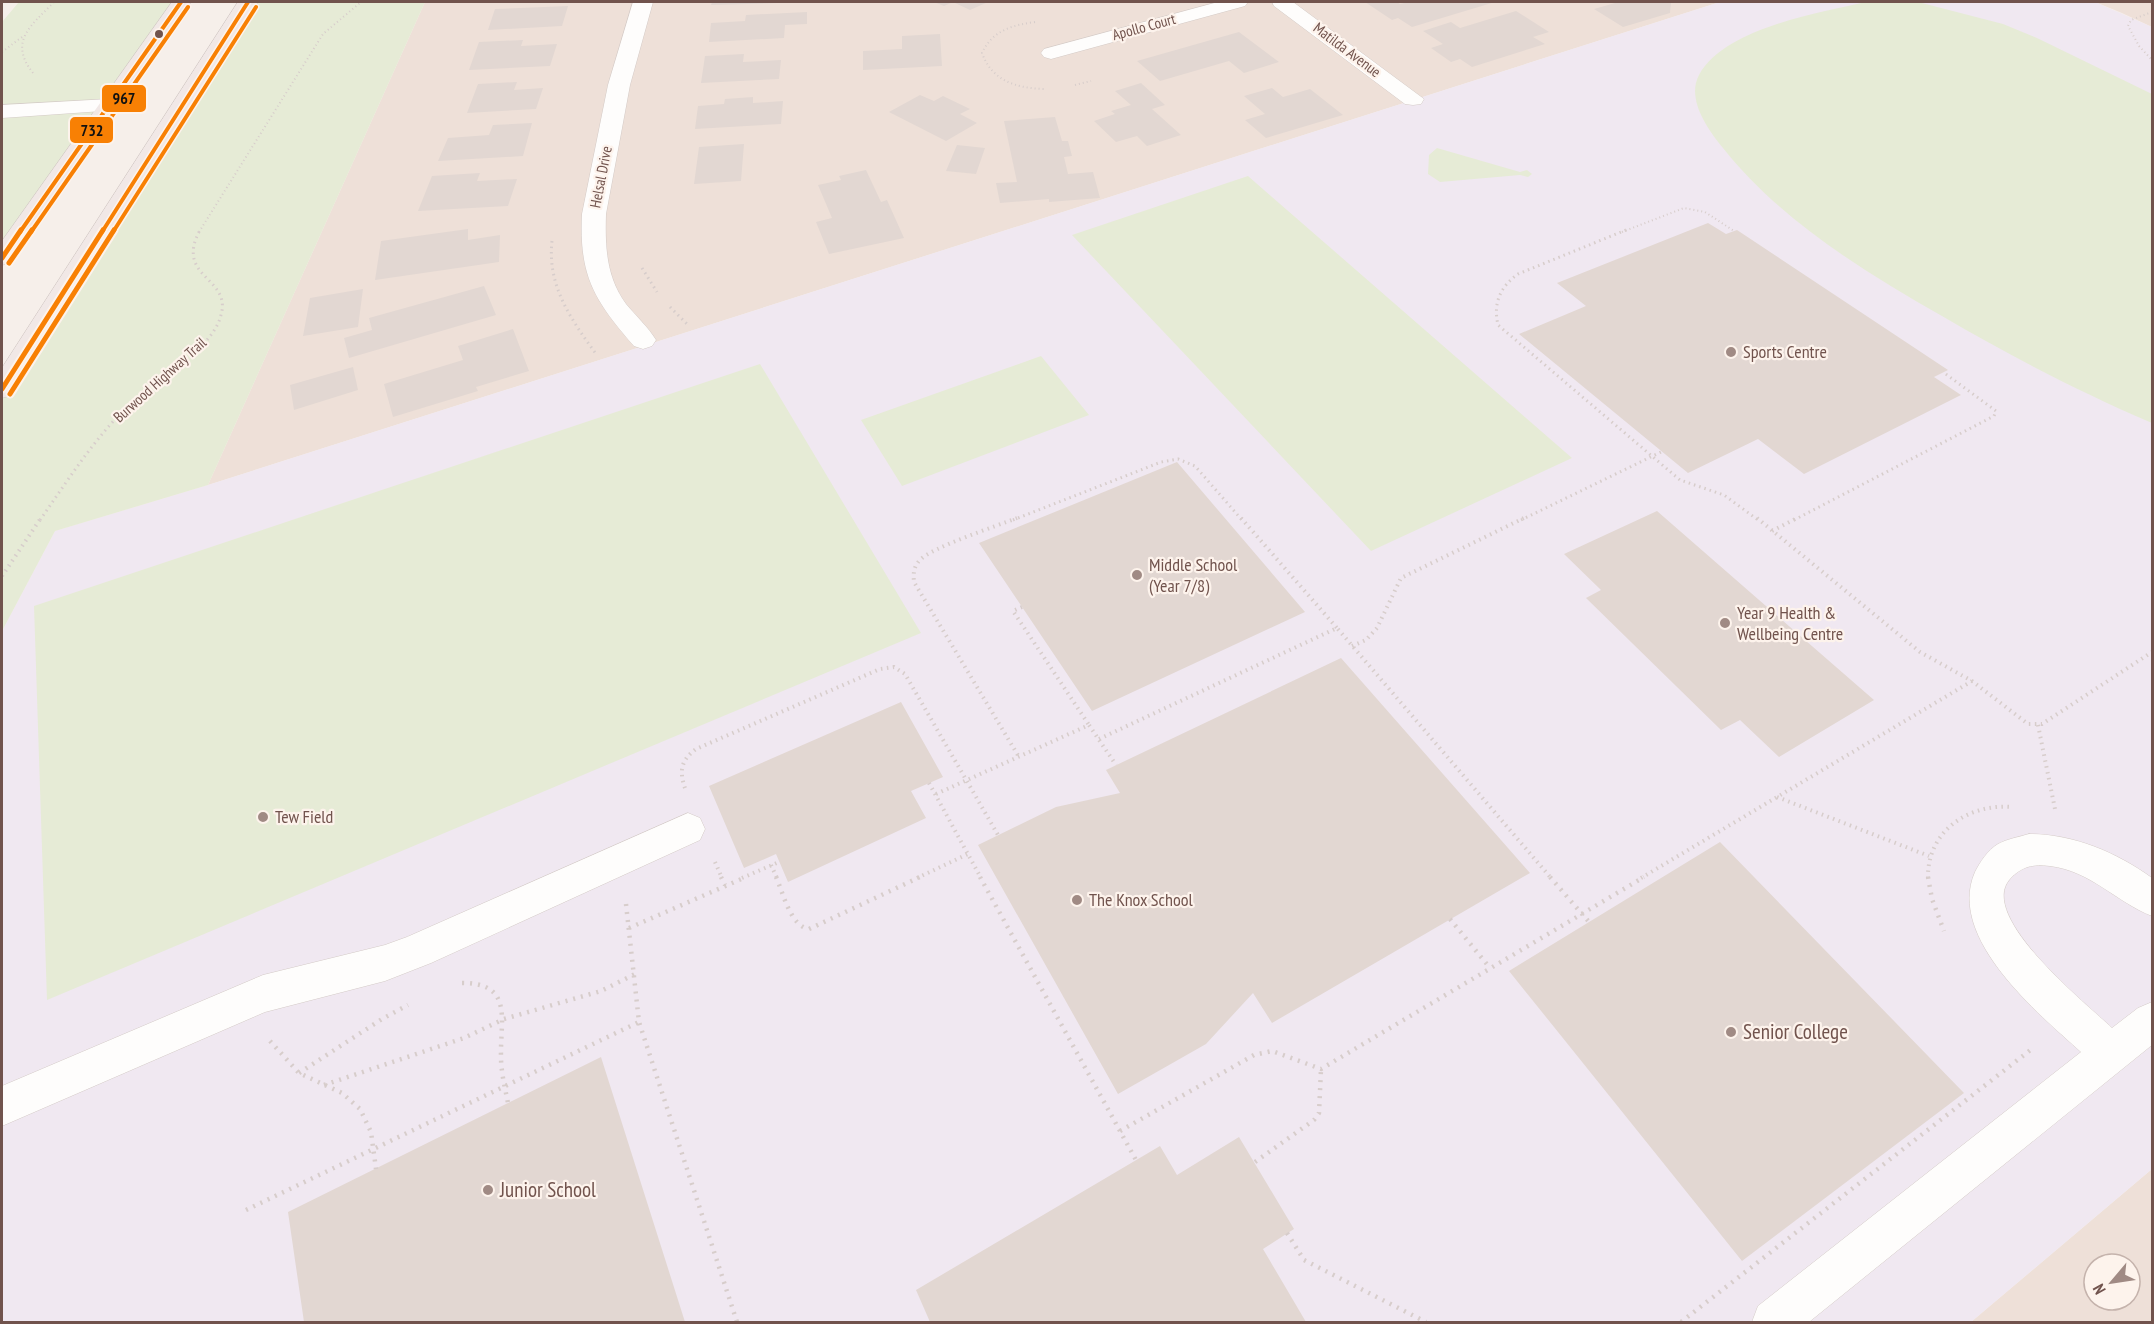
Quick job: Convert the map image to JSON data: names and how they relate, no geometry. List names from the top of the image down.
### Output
{
  "streets": {
    "street": ["Apollo Court", "Matilda Avenue", "Helsal Drive"],
    "path": ["Burwood Highway Trail"]
  },
  "places": [
    "Sports Centre",
    "Middle School (Year 7/8)",
    "Year 9 Health & Wellbeing Centre",
    "Tew Field",
    "The Knox School",
    "Senior College",
    "Junior School"
  ],
  "lines": ["transit line 732", "transit line 967"],
  "north": "bottom left"
}
